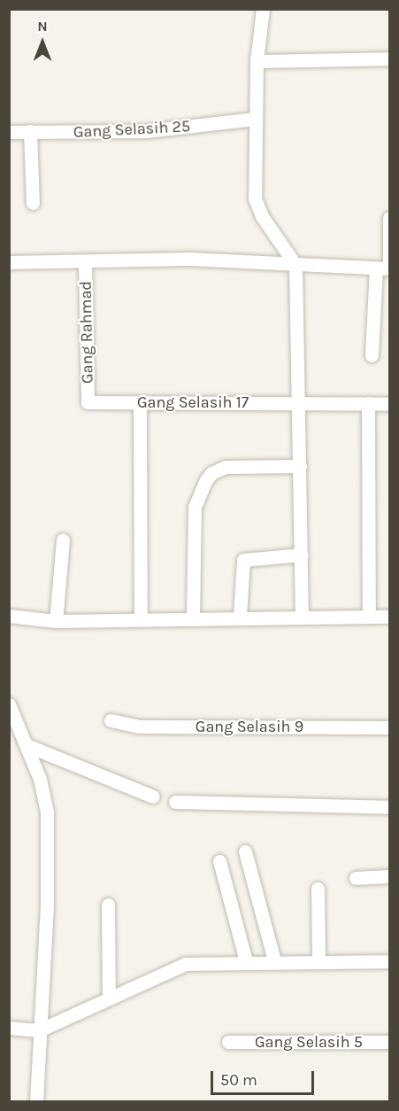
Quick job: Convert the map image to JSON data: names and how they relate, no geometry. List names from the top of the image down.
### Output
{
  "streets": {
    "street": [
      "Gang Selasih 25",
      "Gang Rahmad",
      "Gang Selasih 17",
      "Gang Selasih 9",
      "Gang Selasih 5"
    ]
  },
  "crossings": [
    ["Gang Rahmad", "Gang Selasih 17"]
  ],
  "scale_bar": "50 m",
  "north": "top"
}
